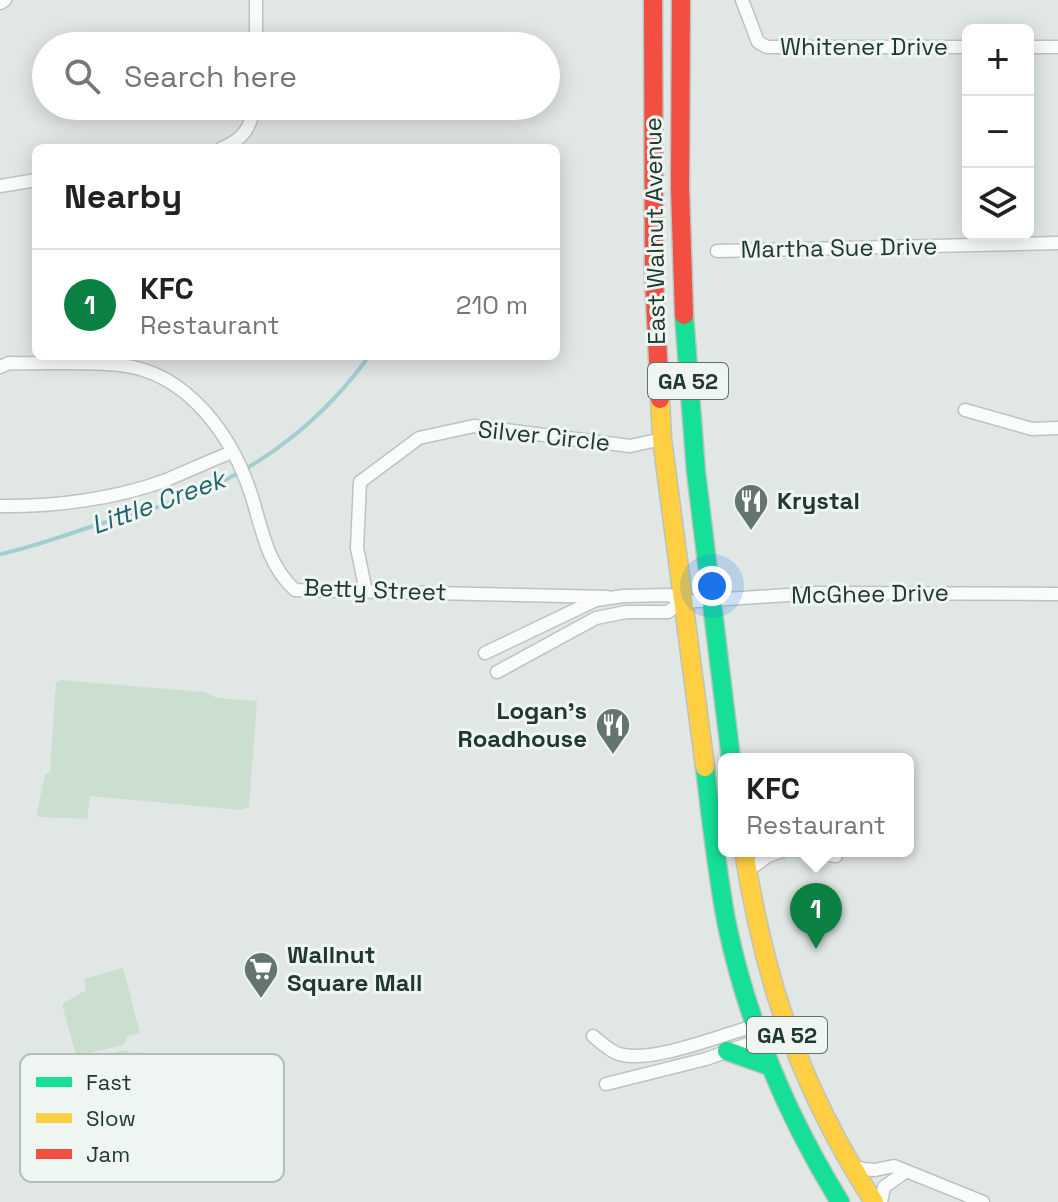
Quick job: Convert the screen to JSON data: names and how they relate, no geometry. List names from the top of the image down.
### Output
{
  "streets": {
    "main road": ["East Walnut Avenue", "GA 52"],
    "street": [
      "Whitener Drive",
      "Martha Sue Drive",
      "Silver Circle",
      "Betty Street",
      "McGhee Drive"
    ]
  },
  "crossings": [
    ["East Walnut Avenue", "Silver Circle"],
    ["East Walnut Avenue", "Betty Street"],
    ["East Walnut Avenue", "McGhee Drive"],
    ["Silver Circle", "Betty Street"],
    ["Betty Street", "McGhee Drive"]
  ],
  "water": ["Little Creek"],
  "places": {
    "restaurant": ["Krystal", "Logan's Roadhouse"],
    "supermarket": ["Wallnut Square Mall"]
  },
  "legend": ["Fast", "Slow", "Jam"],
  "page": {
    "map_buttons": ["+", "−"],
    "search": "Search here",
    "heading": "Nearby",
    "list": [
      {
        "mark": "1",
        "name": "KFC",
        "note": "Restaurant",
        "value": "210 m"
      }
    ],
    "popup": ["KFC", "Restaurant"],
    "pins": "1"
  }
}
